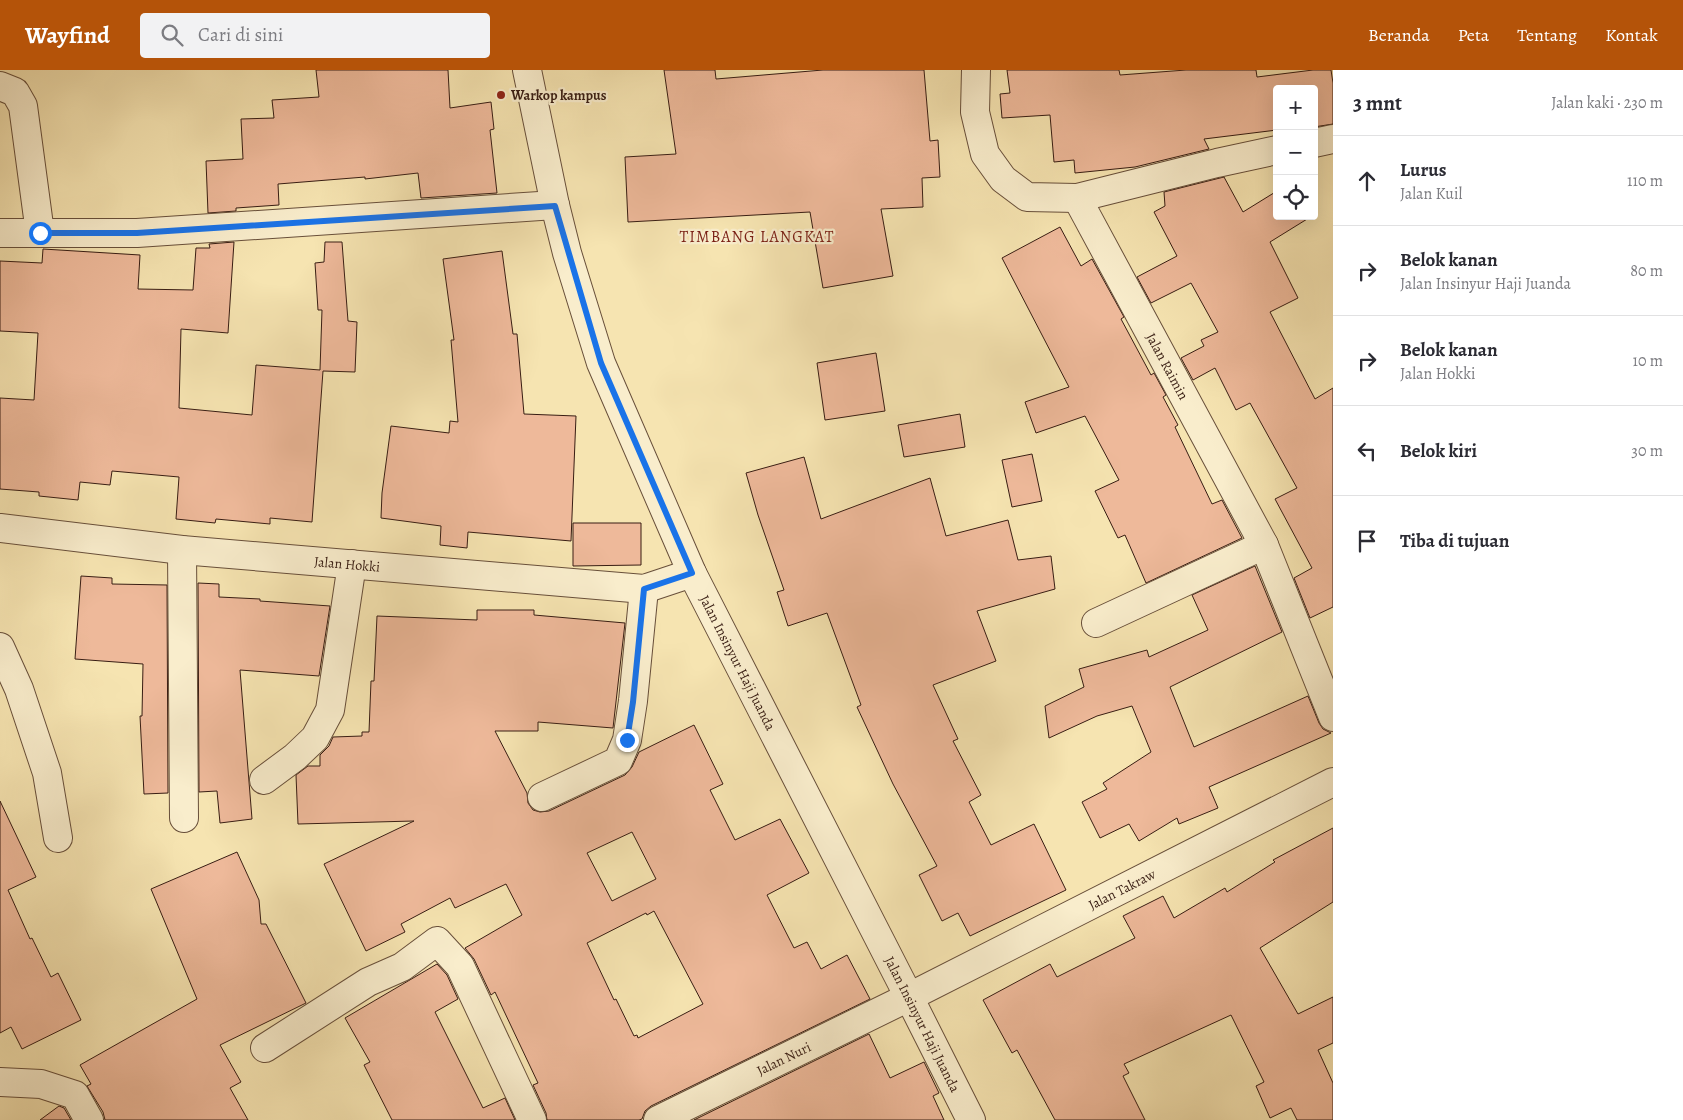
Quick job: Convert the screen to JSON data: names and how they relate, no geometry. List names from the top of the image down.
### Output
{
  "streets": {
    "street": [
      "Jalan Raimin",
      "Jalan Hokki",
      "Jalan Insinyur Haji Juanda",
      "Jalan Takraw",
      "Jalan Nuri"
    ]
  },
  "crossings": [
    ["Jalan Hokki", "Jalan Insinyur Haji Juanda"],
    ["Jalan Insinyur Haji Juanda", "Jalan Takraw"],
    ["Jalan Insinyur Haji Juanda", "Jalan Nuri"],
    ["Jalan Takraw", "Jalan Nuri"]
  ],
  "districts": ["TIMBANG LANGKAT"],
  "places": ["Warkop kampus"],
  "page": {
    "header": "Wayfind",
    "search": "Cari di sini",
    "nav": [
      "Beranda",
      "Peta",
      "Tentang",
      "Kontak"
    ],
    "heading": ["3 mnt", "Jalan kaki · 230 m"],
    "map_buttons": ["+", "−"],
    "list": [
      ["Lurus", "Jalan Kuil", "110 m"],
      ["Belok kanan", "Jalan Insinyur Haji Juanda", "80 m"],
      ["Belok kanan", "Jalan Hokki", "10 m"],
      ["Belok kiri", "30 m"],
      "Tiba di tujuan"
    ]
  }
}
